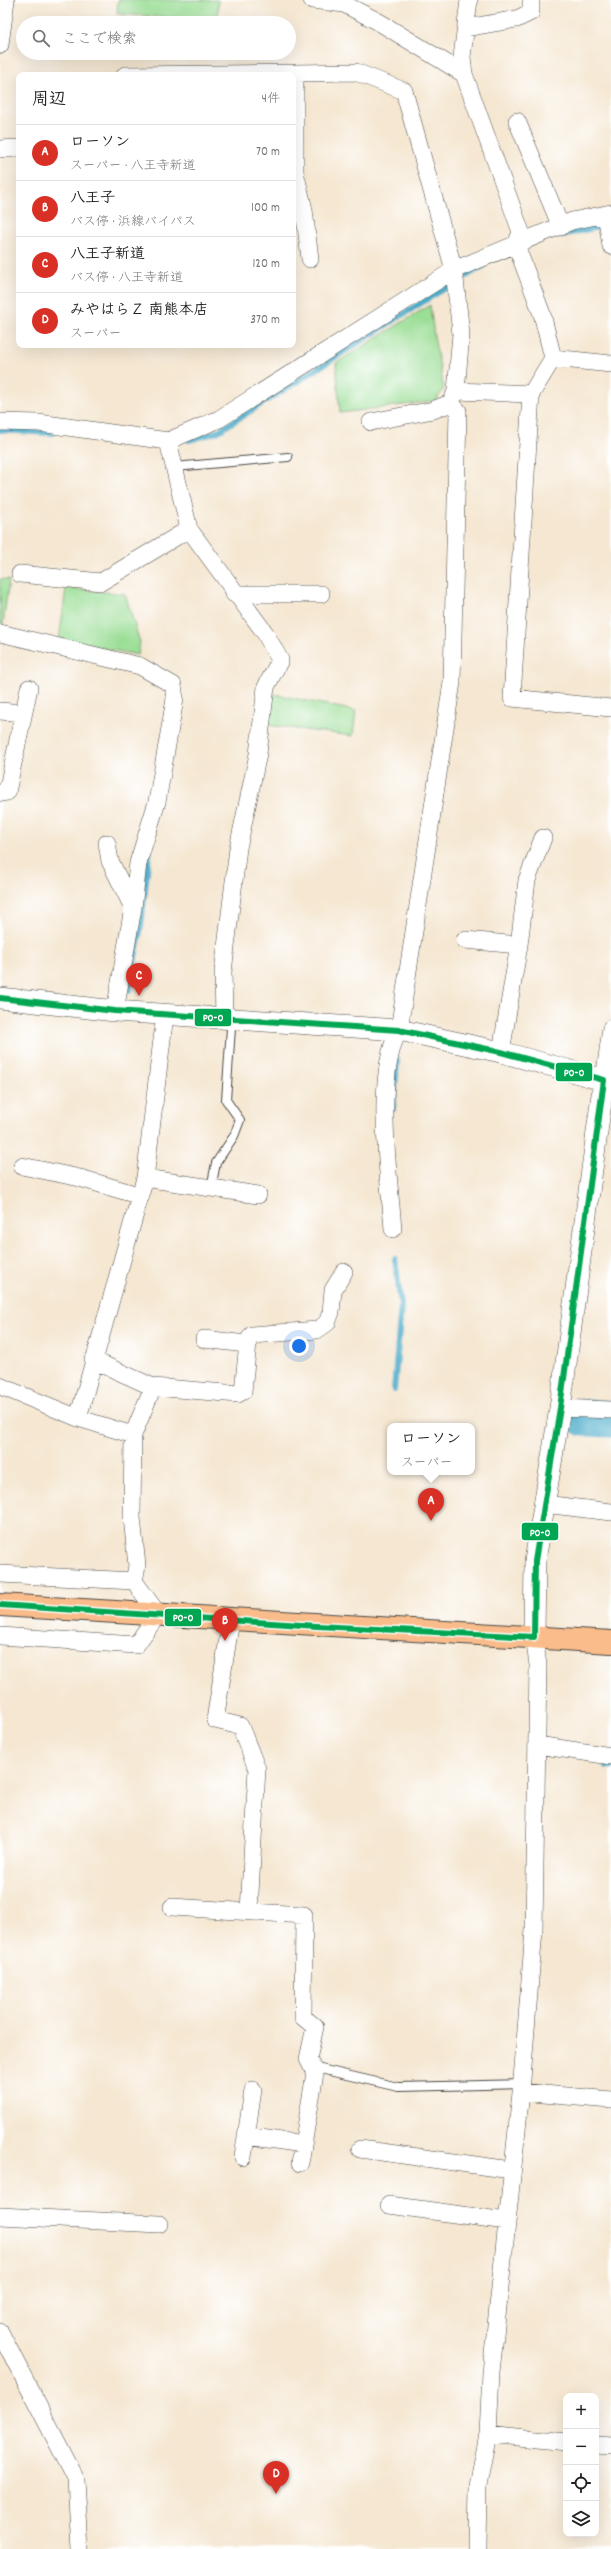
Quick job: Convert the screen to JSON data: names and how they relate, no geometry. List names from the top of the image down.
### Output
{
  "lines": ["transit line P0-0"],
  "page": {
    "search": "ここで検索",
    "heading": ["周辺", "4件"],
    "list": [
      {
        "mark": "A",
        "name": "ローソン",
        "note": "スーパー · 八王寺新道",
        "value": "70 m"
      },
      {
        "mark": "B",
        "name": "八王子",
        "note": "バス停 · 浜線バイパス",
        "value": "100 m"
      },
      {
        "mark": "C",
        "name": "八王子新道",
        "note": "バス停 · 八王寺新道",
        "value": "120 m"
      },
      {
        "mark": "D",
        "name": "みやはらＺ 南熊本店",
        "note": "スーパー",
        "value": "370 m"
      }
    ],
    "pins": [
      "C",
      "A",
      "B",
      "D"
    ],
    "popup": ["ローソン", "スーパー"],
    "map_buttons": ["+", "−"]
  }
}
